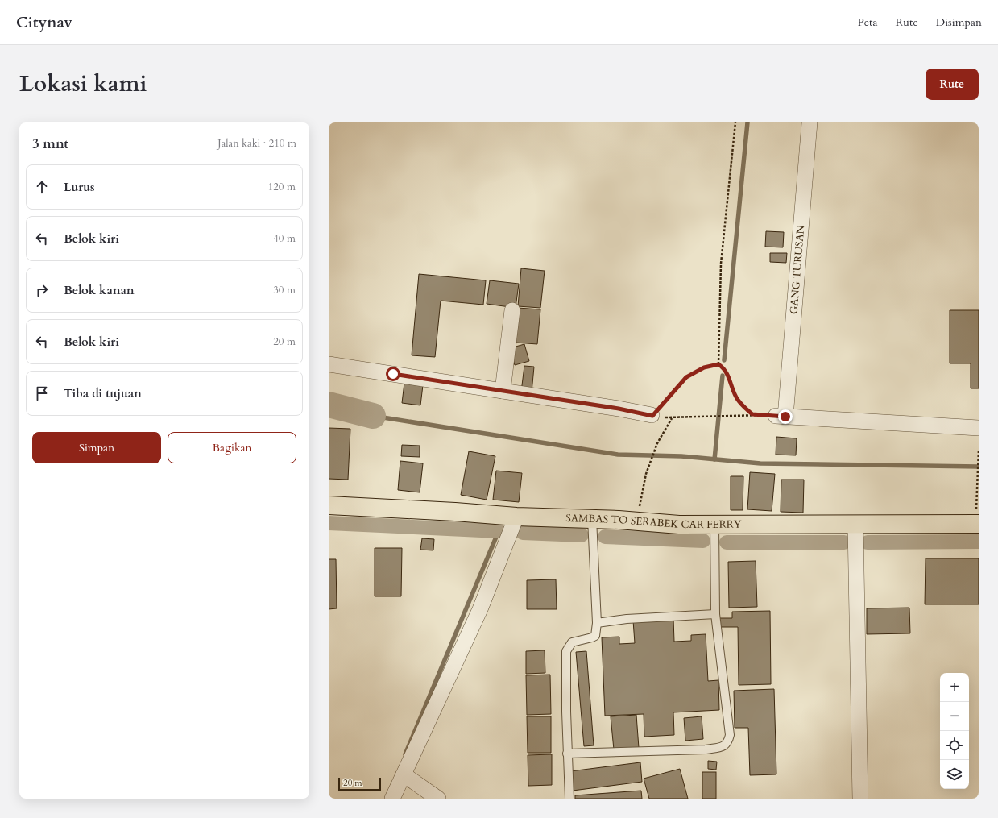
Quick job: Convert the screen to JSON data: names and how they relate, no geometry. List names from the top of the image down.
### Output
{
  "streets": {
    "highway": ["SAMBAS TO SERABEK CAR FERRY"],
    "street": ["GANG TURUSAN"]
  },
  "scale_bar": "20 m",
  "page": {
    "header": "Citynav",
    "nav": ["Peta", "Rute", "Disimpan"],
    "title": "Lokasi kami",
    "buttons": [
      "Rute",
      ["Simpan", "Bagikan"]
    ],
    "heading": ["3 mnt", "Jalan kaki · 210 m"],
    "list": [
      ["Lurus", "120 m"],
      ["Belok kiri", "40 m"],
      ["Belok kanan", "30 m"],
      ["Belok kiri", "20 m"],
      "Tiba di tujuan"
    ],
    "map_buttons": ["+", "−"],
    "scale": "20 m"
  }
}
